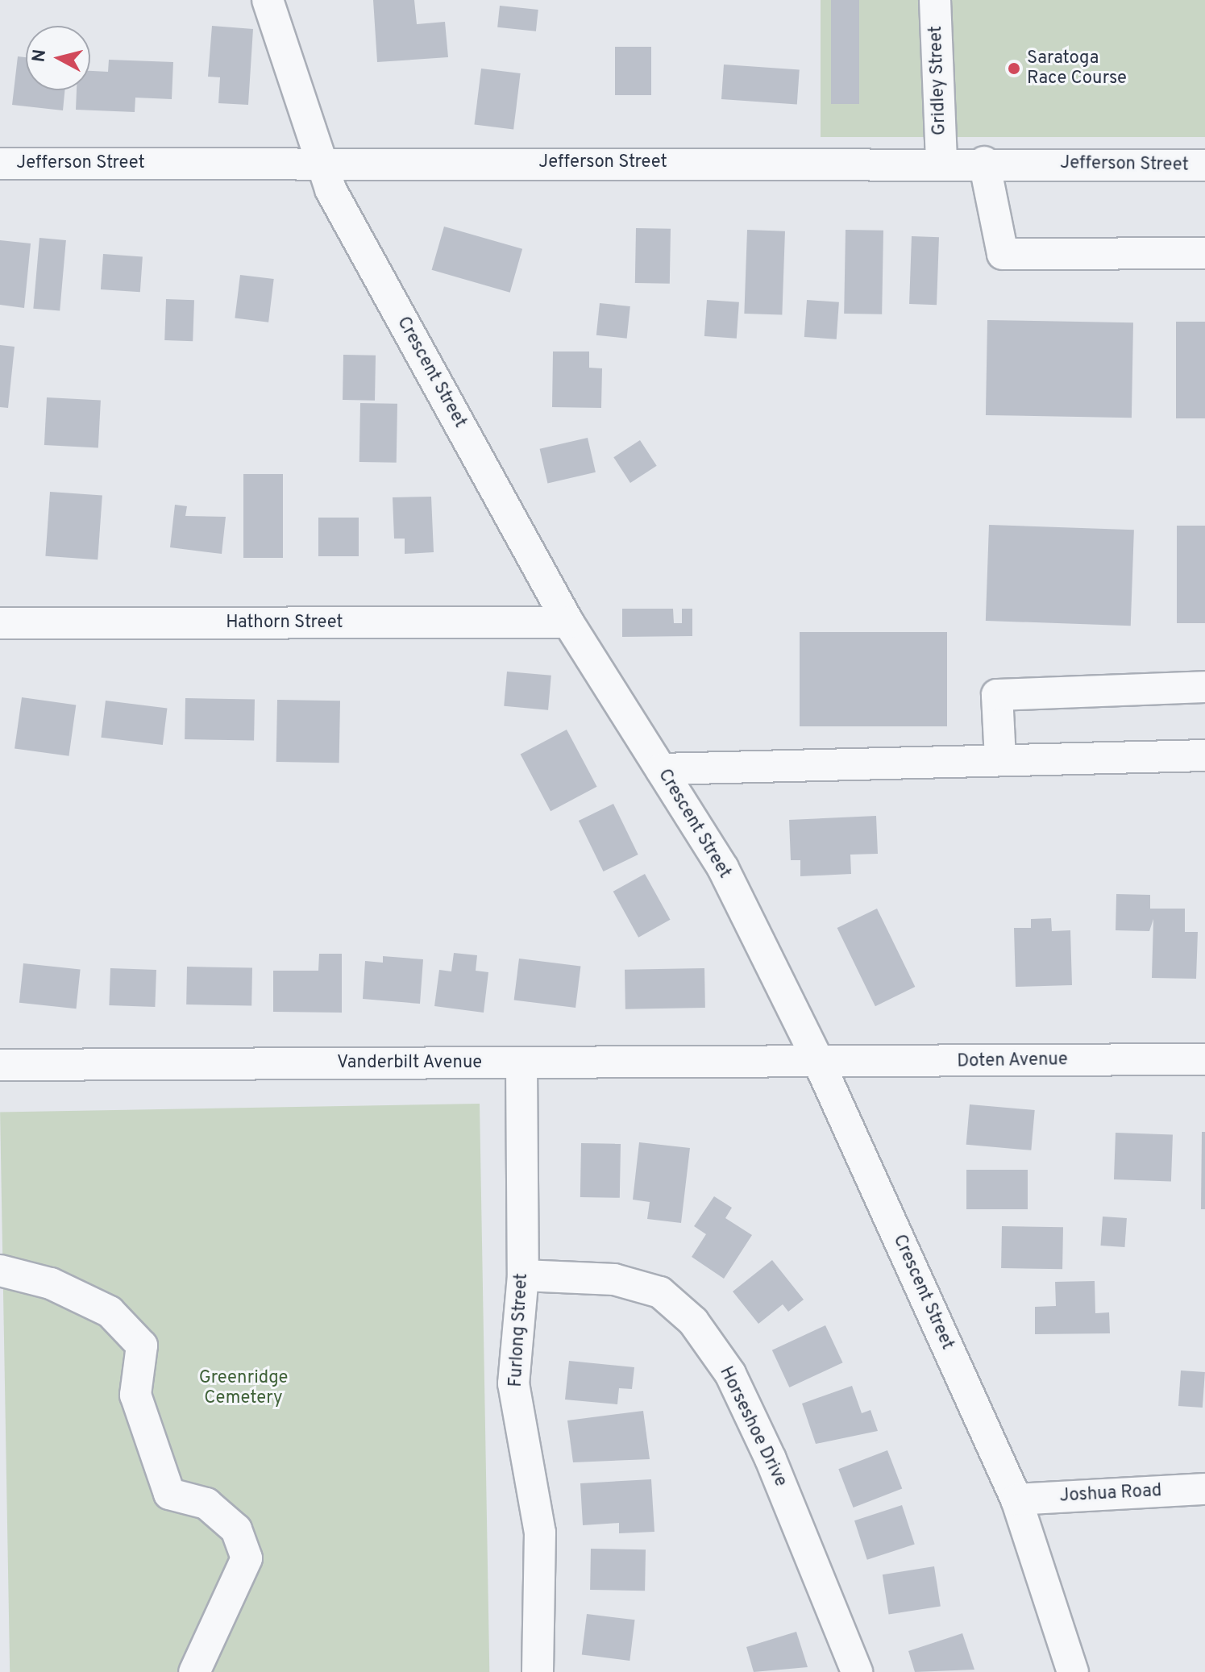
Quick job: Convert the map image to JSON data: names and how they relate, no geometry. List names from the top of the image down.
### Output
{
  "streets": {
    "street": [
      "Gridley Street",
      "Jefferson Street",
      "Crescent Street",
      "Hathorn Street",
      "Doten Avenue",
      "Vanderbilt Avenue",
      "Furlong Street",
      "Horseshoe Drive",
      "Joshua Road"
    ]
  },
  "crossings": [
    ["Gridley Street", "Jefferson Street"],
    ["Jefferson Street", "Crescent Street"],
    ["Crescent Street", "Hathorn Street"],
    ["Crescent Street", "Doten Avenue"],
    ["Crescent Street", "Vanderbilt Avenue"],
    ["Crescent Street", "Joshua Road"],
    ["Doten Avenue", "Vanderbilt Avenue"],
    ["Vanderbilt Avenue", "Furlong Street"],
    ["Furlong Street", "Horseshoe Drive"]
  ],
  "parks": ["Greenridge Cemetery"],
  "places": ["Saratoga Race Course"],
  "north": "left"
}
